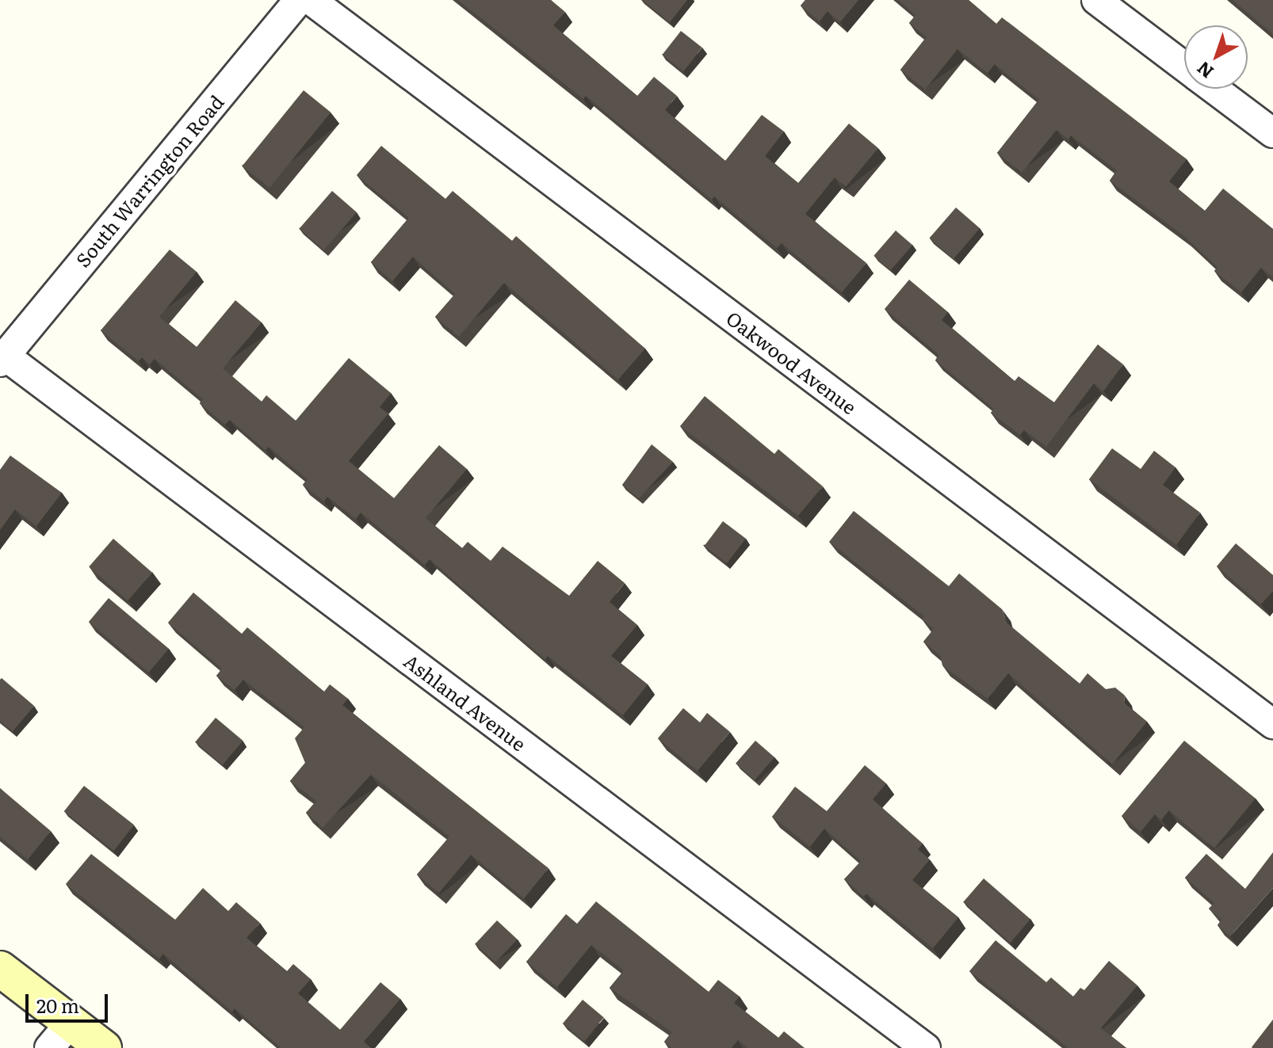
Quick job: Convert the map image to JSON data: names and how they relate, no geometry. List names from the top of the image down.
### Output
{
  "streets": {
    "street": ["South Warrington Road", "Oakwood Avenue", "Ashland Avenue"]
  },
  "crossings": [
    ["South Warrington Road", "Ashland Avenue"]
  ],
  "scale_bar": "20 m",
  "north": "bottom left"
}
